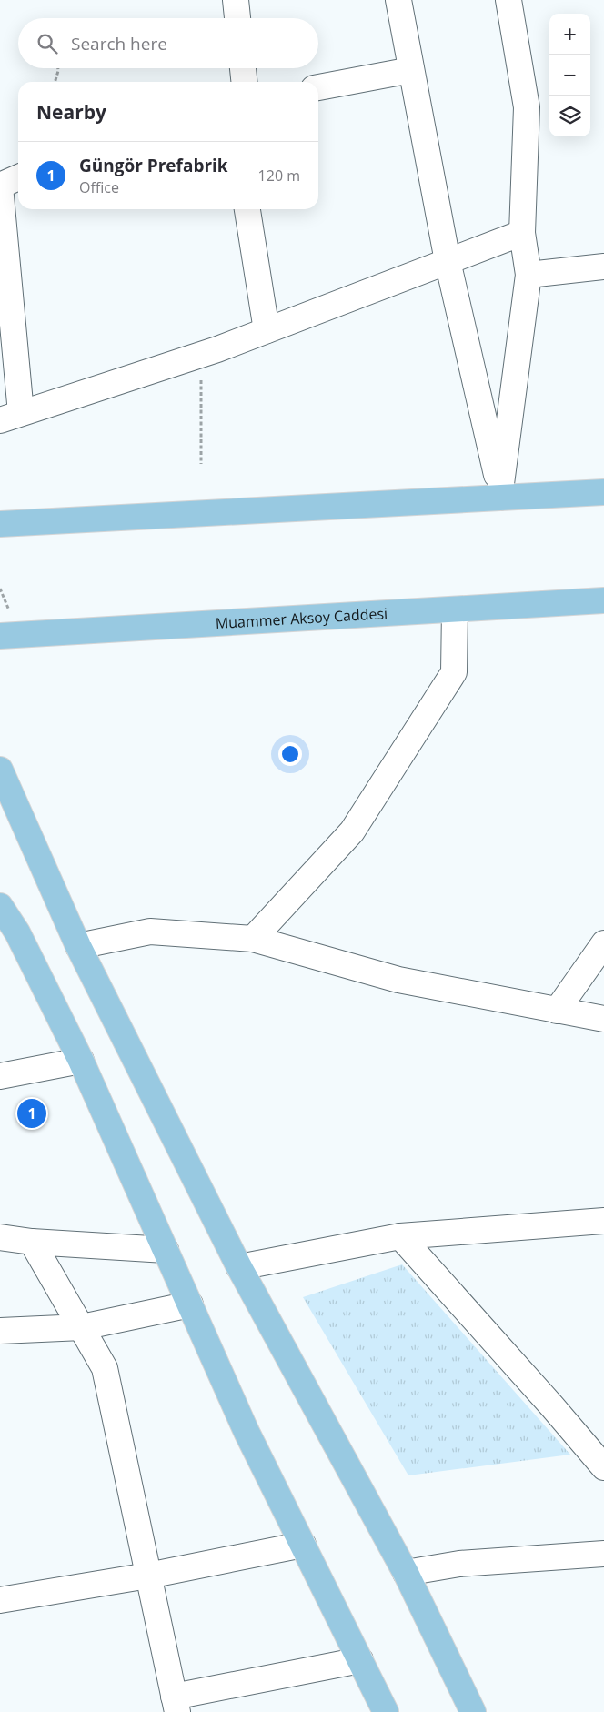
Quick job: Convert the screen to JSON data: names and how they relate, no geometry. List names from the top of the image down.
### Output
{
  "streets": {
    "main road": ["Muammer Aksoy Caddesi"]
  },
  "page": {
    "map_buttons": ["+", "−"],
    "search": "Search here",
    "heading": "Nearby",
    "list": [
      {
        "mark": "1",
        "name": "Güngör Prefabrik",
        "note": "Office",
        "value": "120 m"
      }
    ],
    "pins": "1"
  }
}
